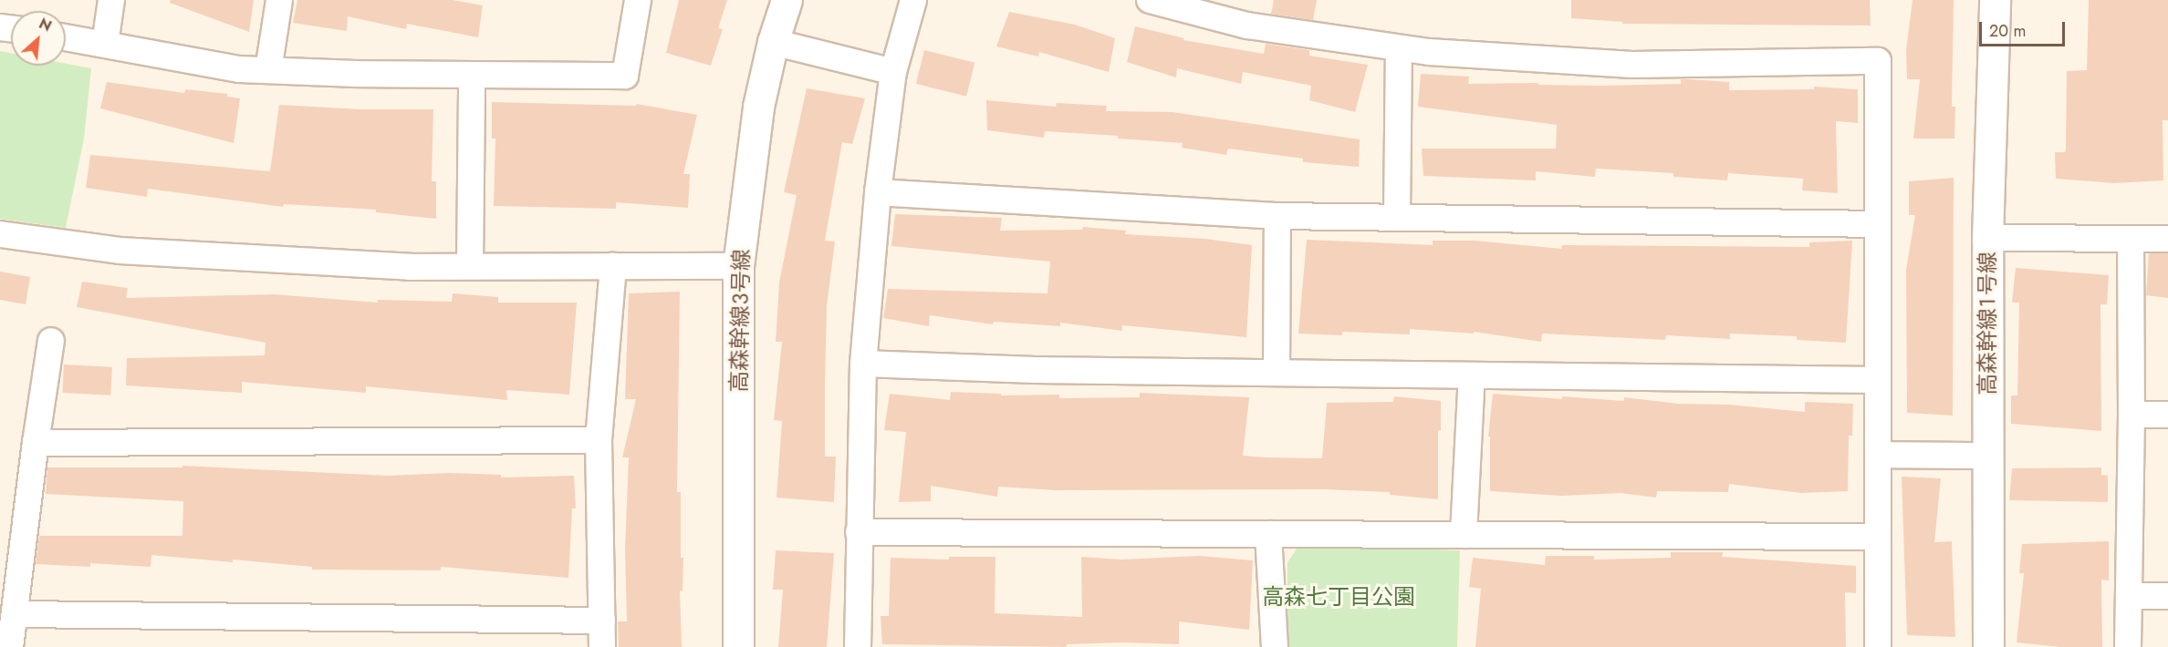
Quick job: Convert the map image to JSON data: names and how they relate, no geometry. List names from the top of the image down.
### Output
{
  "streets": {
    "street": ["高森幹線３号線", "高森幹線１号線"]
  },
  "parks": ["高森七丁目公園"],
  "scale_bar": "20 m",
  "north": "top right"
}
